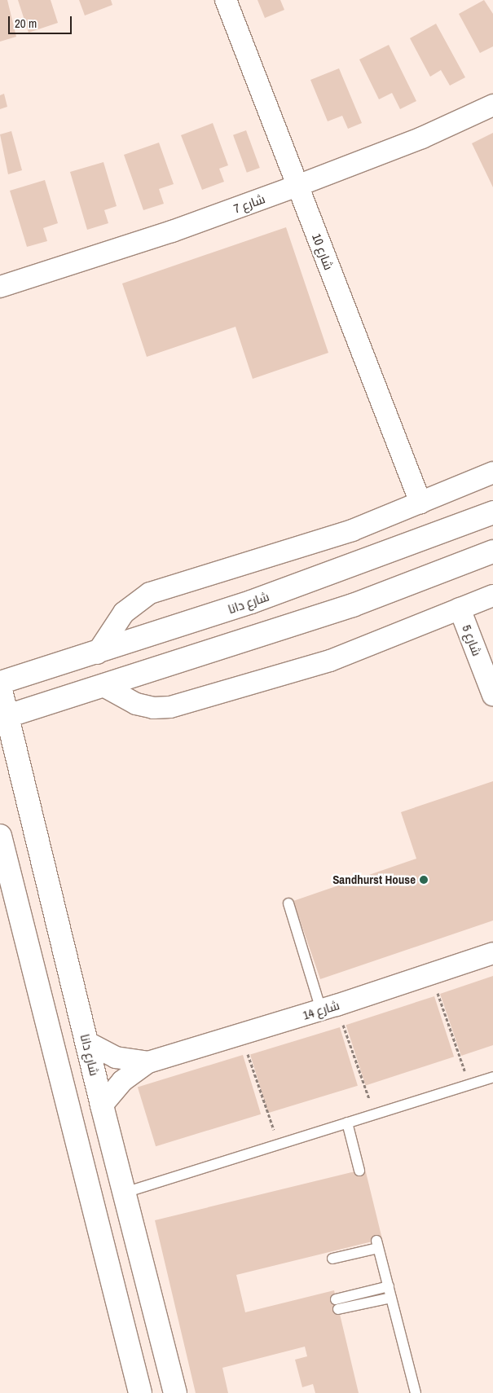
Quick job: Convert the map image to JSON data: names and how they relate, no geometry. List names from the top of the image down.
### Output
{
  "streets": {
    "street": [
      "شارع 7",
      "شارع 10",
      "شارع دانا",
      "شارع 5",
      "شارع 14"
    ]
  },
  "crossings": [
    ["شارع 7", "شارع 10"],
    ["شارع دانا", "شارع 14"]
  ],
  "places": ["Sandhurst House"],
  "scale_bar": "20 m"
}
